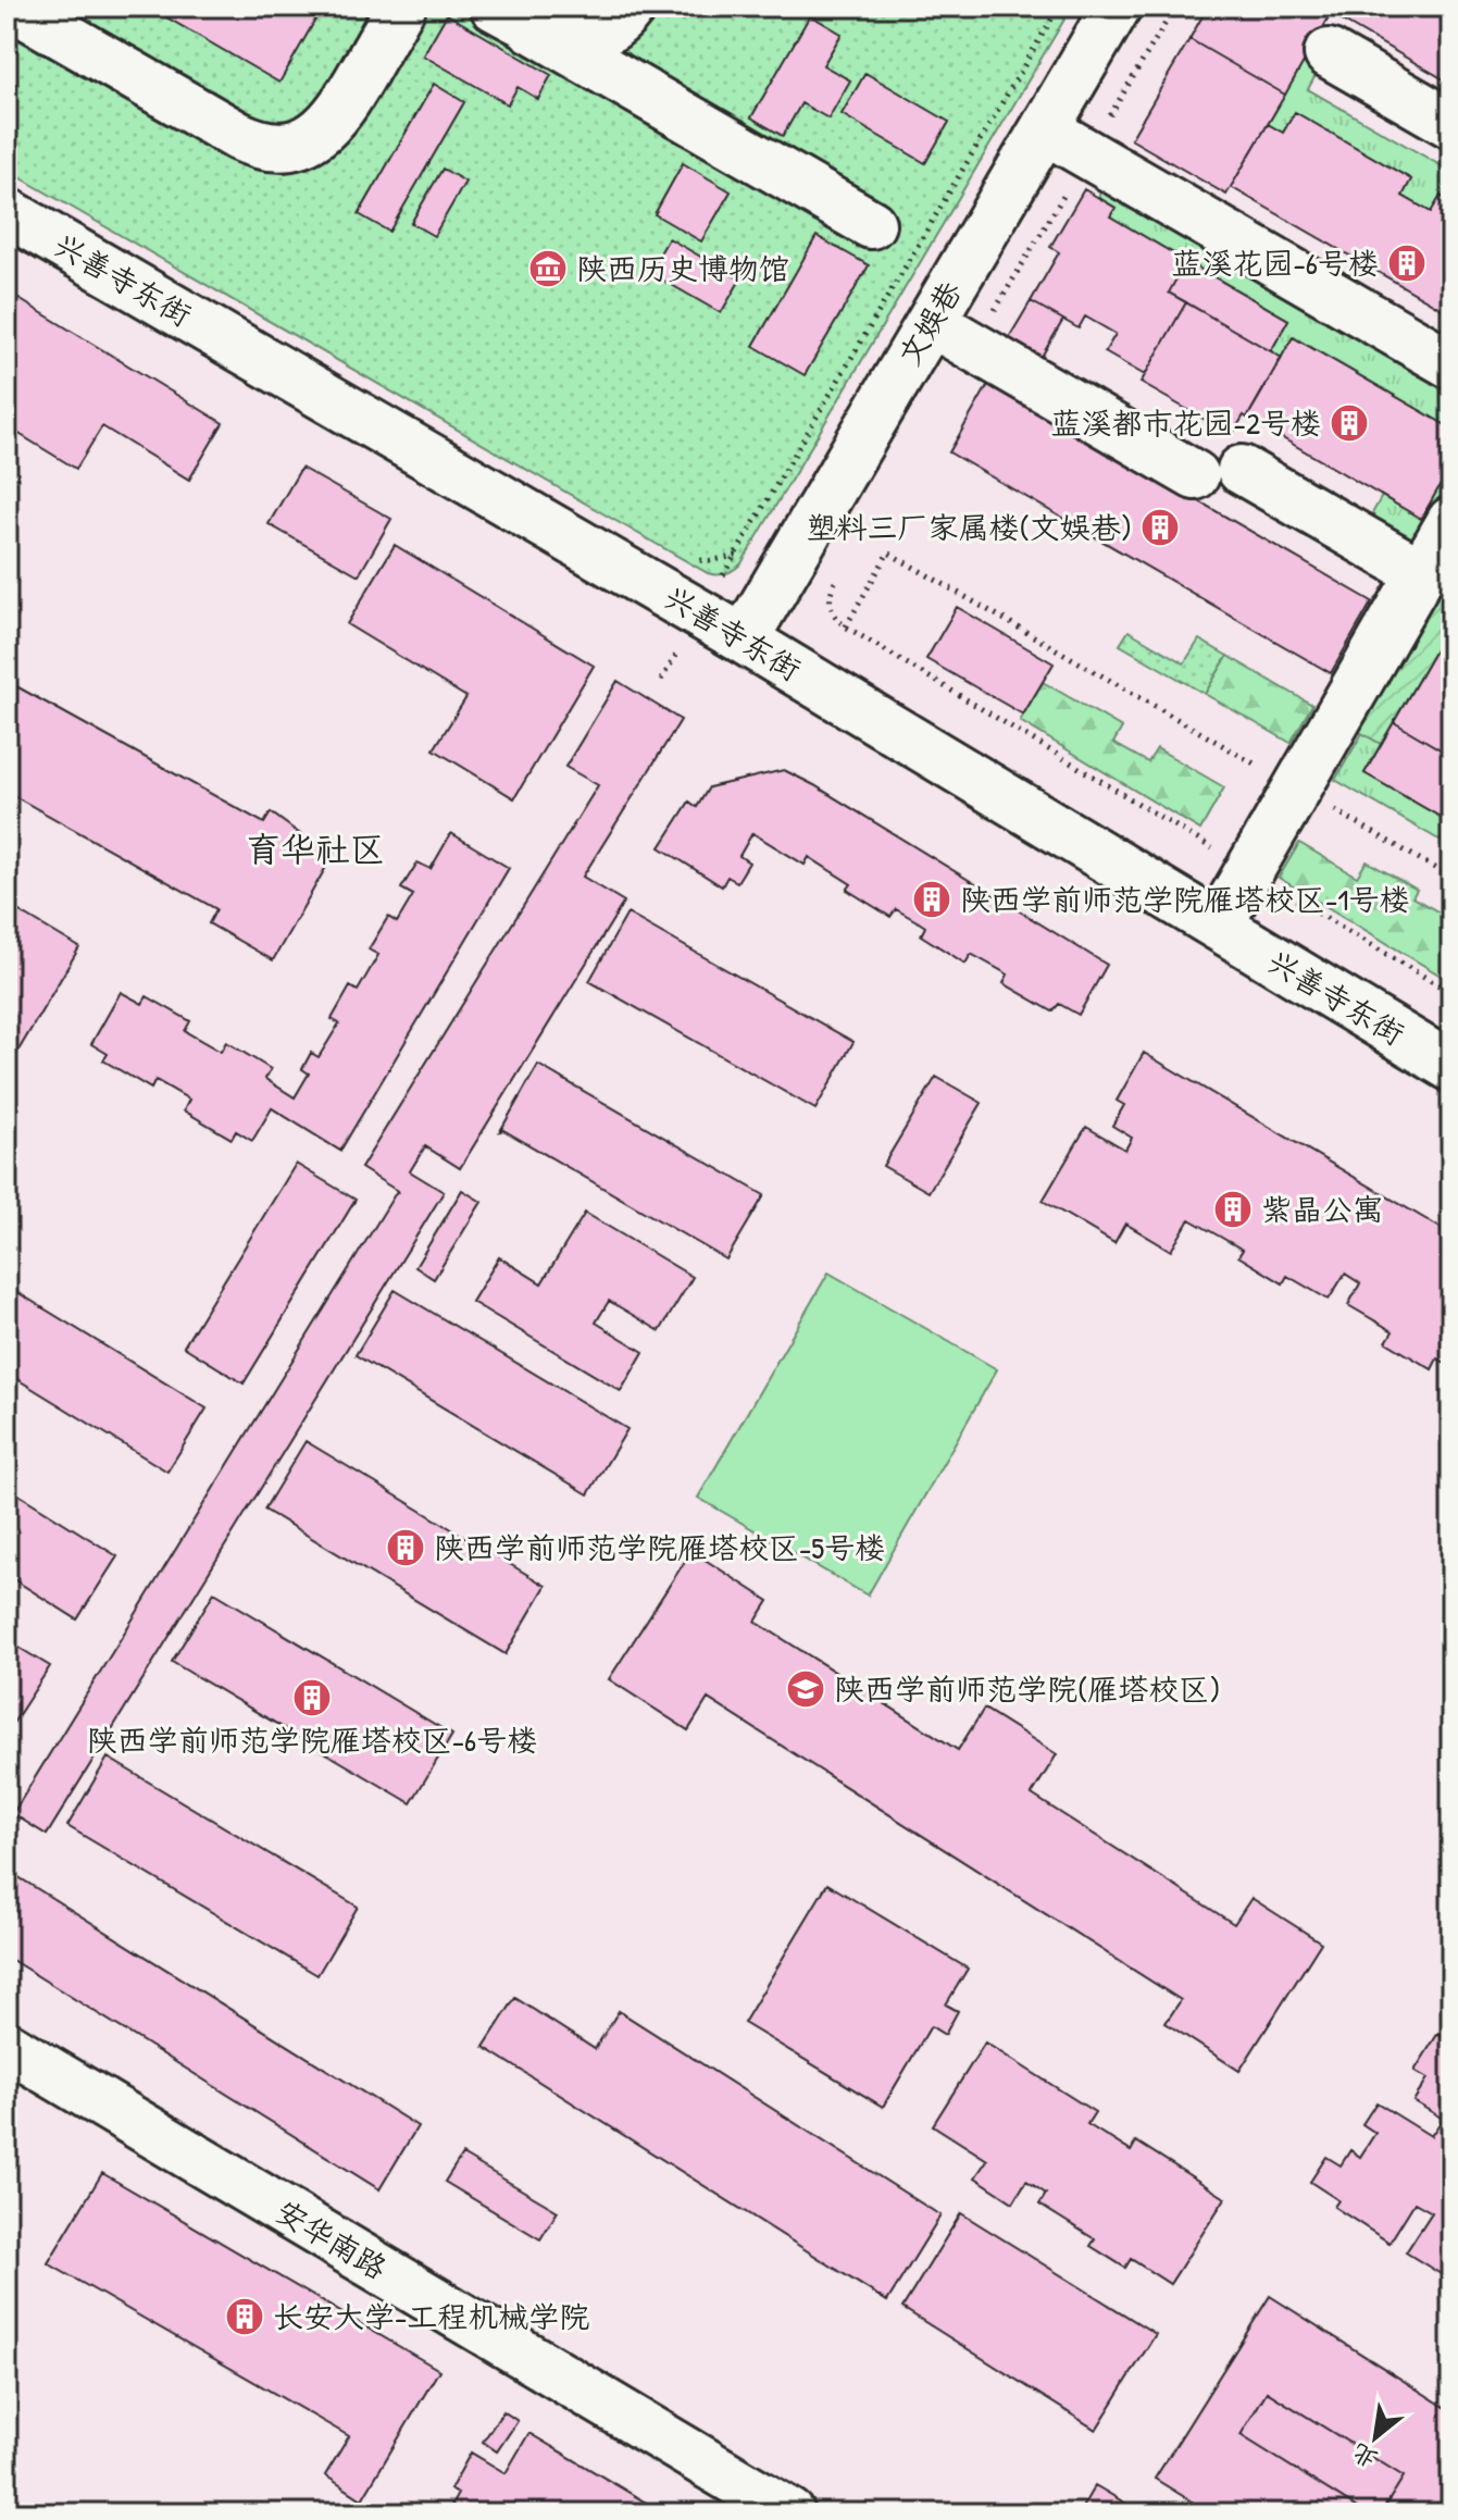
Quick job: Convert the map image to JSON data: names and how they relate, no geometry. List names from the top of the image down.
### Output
{
  "streets": {
    "street": ["兴善寺东街", "文娱巷", "安华南路"]
  },
  "crossings": [
    ["兴善寺东街", "文娱巷"]
  ],
  "districts": ["育华社区"],
  "places": {
    "building": [
      "蓝溪花园-6号楼",
      "蓝溪都市花园-2号楼",
      "塑料三厂家属楼(文娱巷)",
      "陕西学前师范学院雁塔校区-1号楼",
      "紫晶公寓",
      "陕西学前师范学院雁塔校区-5号楼",
      "陕西学前师范学院雁塔校区-6号楼",
      "长安大学-工程机械学院"
    ],
    "museum": ["陕西历史博物馆"],
    "school or university": ["陕西学前师范学院(雁塔校区)"]
  },
  "north": "bottom left"
}
